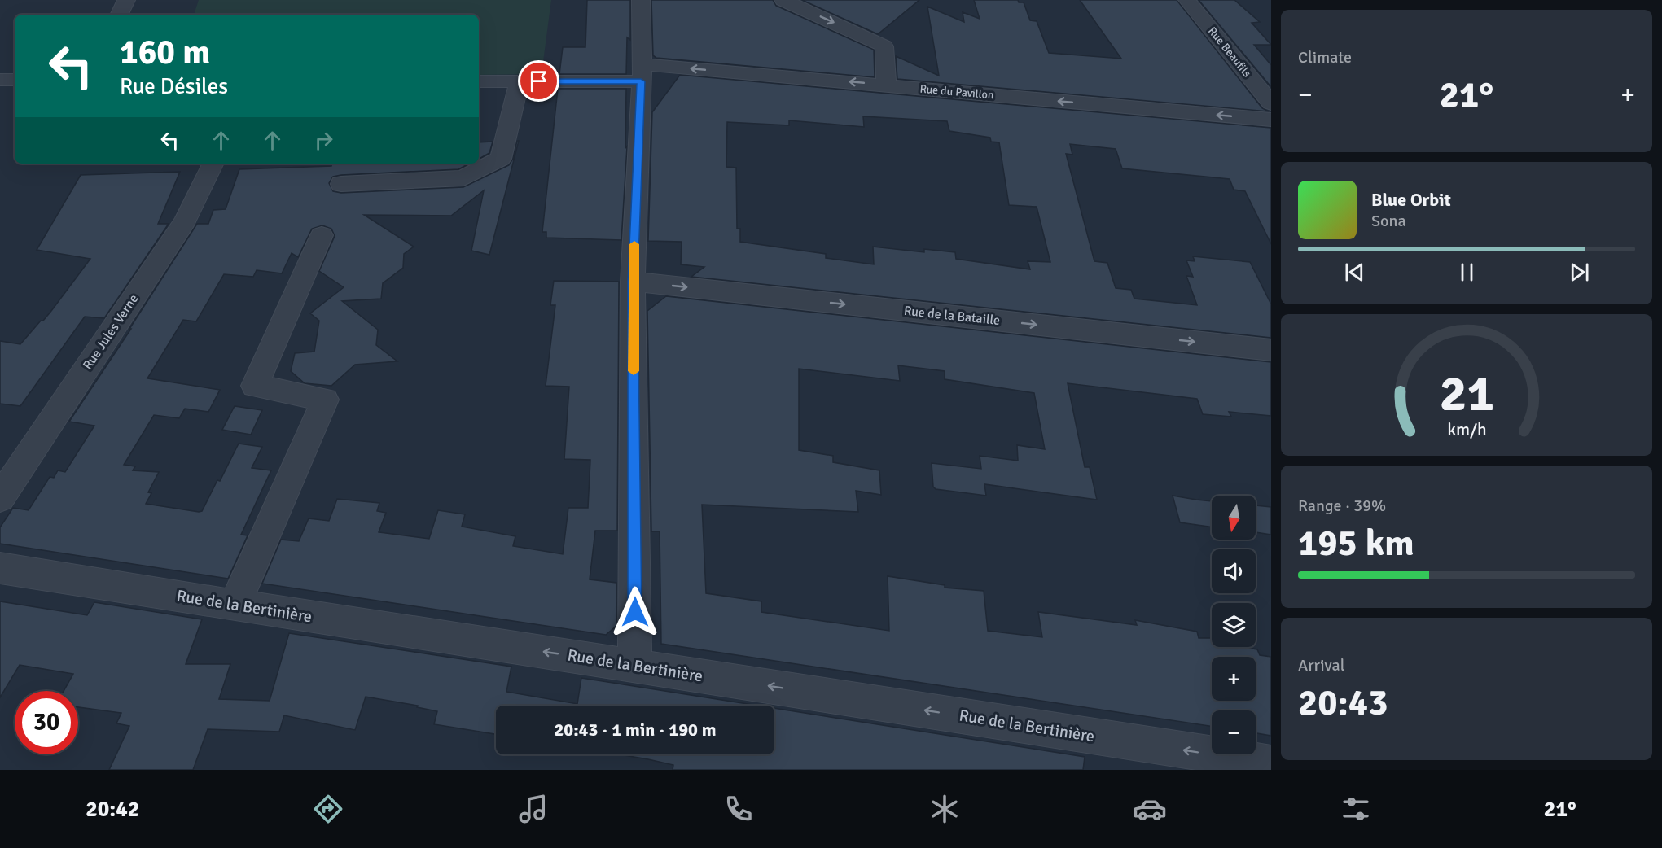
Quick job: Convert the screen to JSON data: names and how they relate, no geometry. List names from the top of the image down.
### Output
{
  "streets": {
    "street": [
      "Rue Beaufils",
      "Rue du Pavillon",
      "Rue de la Bataille",
      "Rue Jules Verne",
      "Rue de la Bertinière"
    ]
  },
  "one_way": ["Rue du Pavillon", "Rue de la Bataille", "Rue de la Bertinière"],
  "north": "bottom",
  "page": {
    "tile": [
      "Climate",
      ["Range · 39%", "195 km"],
      ["Arrival", "20:43"]
    ],
    "turn": ["160 m", "Rue Désiles"],
    "heat": ["−", "21°", "+"],
    "song": ["Blue Orbit", "Sona"],
    "map_buttons": ["+", "−"],
    "limit": "30",
    "trip": "20:43 · 1 min · 190 m",
    "tabs": ["20:42", "21°"],
    "gauge": ["21", "km/h"]
  }
}
